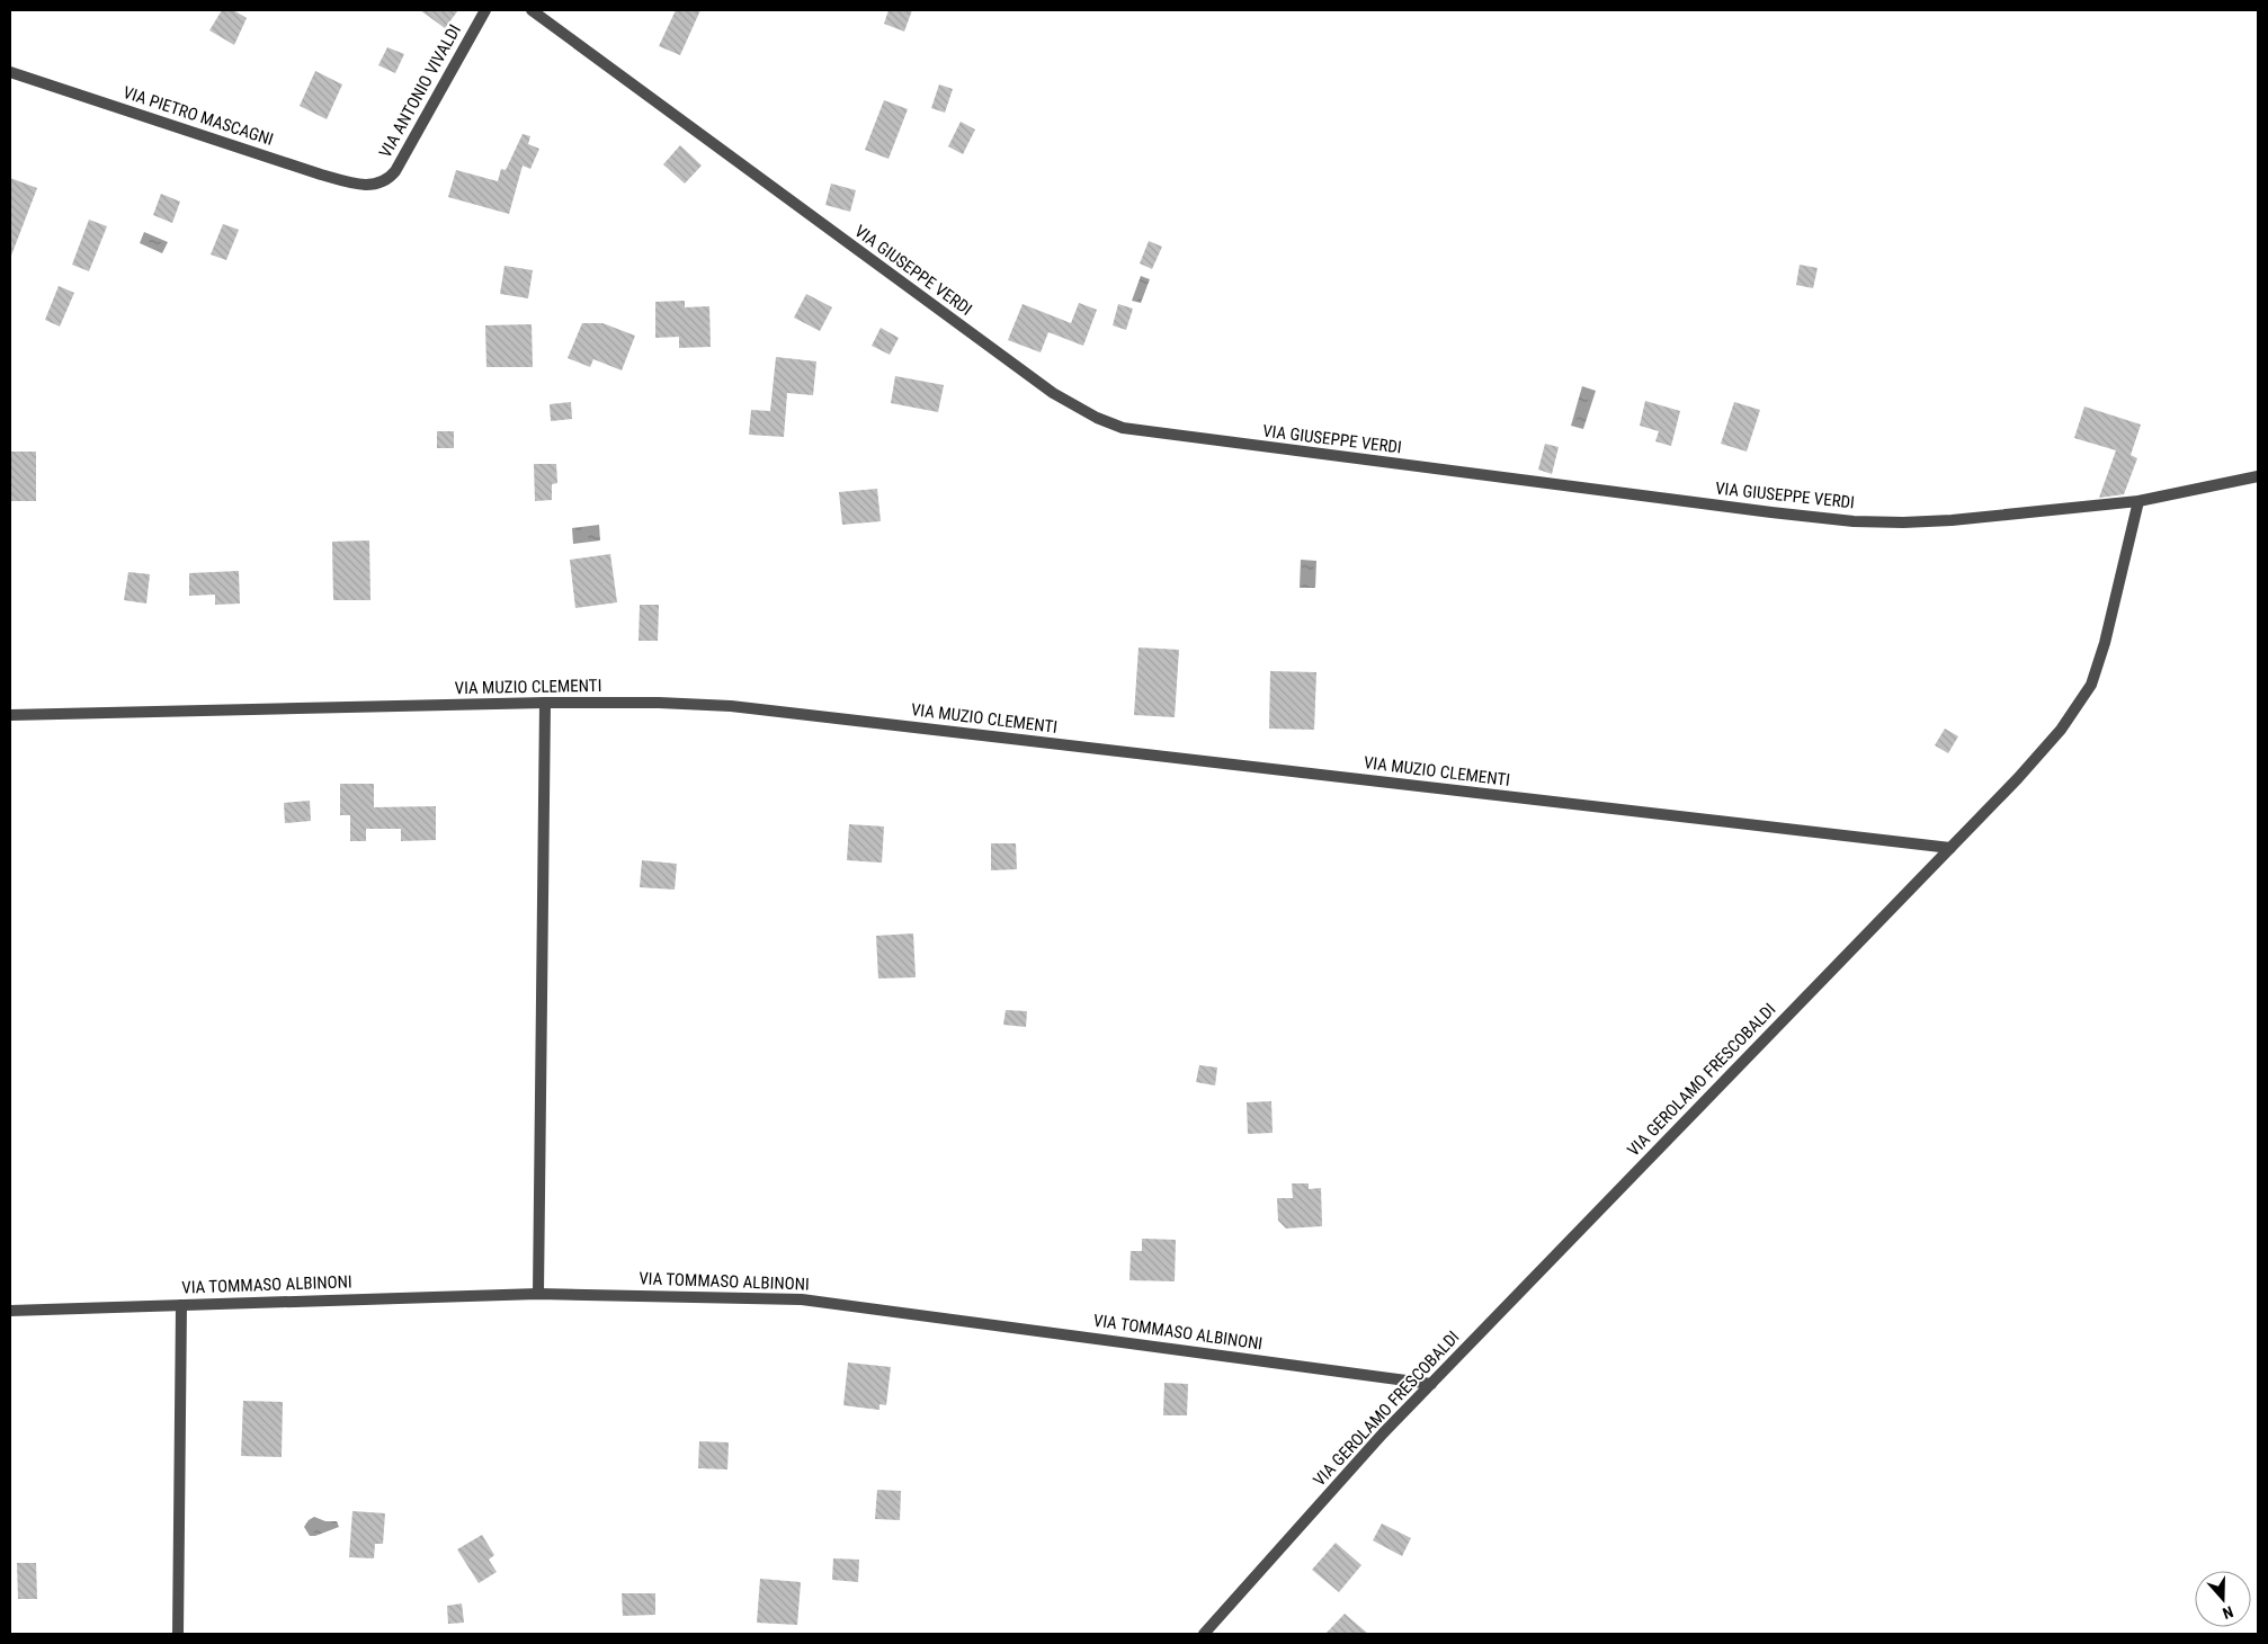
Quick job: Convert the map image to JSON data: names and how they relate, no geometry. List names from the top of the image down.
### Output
{
  "streets": {
    "street": [
      "VIA ANTONIO VIVALDI",
      "VIA PIETRO MASCAGNI",
      "VIA GIUSEPPE VERDI",
      "VIA MUZIO CLEMENTI",
      "VIA GEROLAMO FRESCOBALDI",
      "VIA TOMMASO ALBINONI"
    ]
  },
  "crossings": [
    ["VIA ANTONIO VIVALDI", "VIA PIETRO MASCAGNI"],
    ["VIA GIUSEPPE VERDI", "VIA GEROLAMO FRESCOBALDI"],
    ["VIA MUZIO CLEMENTI", "VIA GEROLAMO FRESCOBALDI"],
    ["VIA GEROLAMO FRESCOBALDI", "VIA TOMMASO ALBINONI"]
  ],
  "north": "bottom"
}
